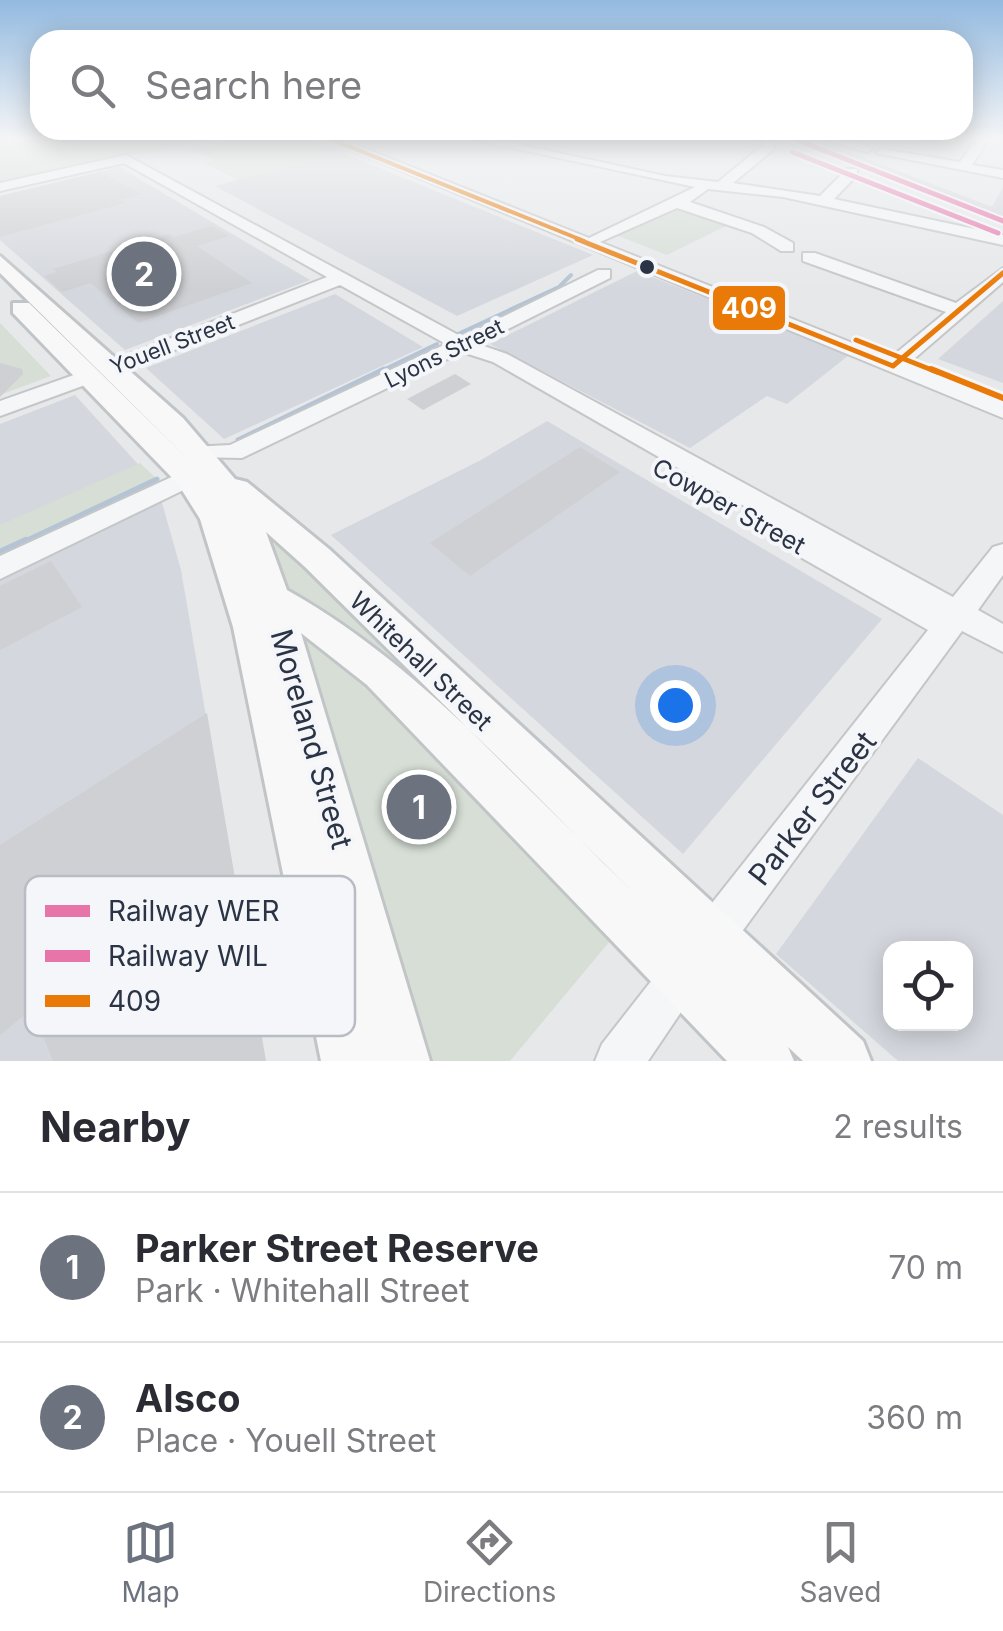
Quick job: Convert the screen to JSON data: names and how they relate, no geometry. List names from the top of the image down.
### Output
{
  "streets": {
    "main road": ["Whitehall Street", "Moreland Street"],
    "street": [
      "Youell Street",
      "Lyons Street",
      "Cowper Street",
      "Parker Street"
    ]
  },
  "crossings": [
    ["Youell Street", "Cowper Street"],
    ["Youell Street", "Whitehall Street"],
    ["Lyons Street", "Cowper Street"],
    ["Lyons Street", "Whitehall Street"],
    ["Lyons Street", "Moreland Street"],
    ["Cowper Street", "Parker Street"],
    ["Whitehall Street", "Moreland Street"],
    ["Whitehall Street", "Parker Street"]
  ],
  "lines": ["rail line WER", "rail line WIL", "transit line 409"],
  "legend": ["Railway WER", "Railway WIL", "409"],
  "page": {
    "search": "Search here",
    "pins": ["2", "1"],
    "heading": ["Nearby", "2 results"],
    "list": [
      {
        "mark": "1",
        "name": "Parker Street Reserve",
        "note": "Park · Whitehall Street",
        "value": "70 m"
      },
      {
        "mark": "2",
        "name": "Alsco",
        "note": "Place · Youell Street",
        "value": "360 m"
      }
    ],
    "nav": ["Map", "Directions", "Saved"]
  }
}
